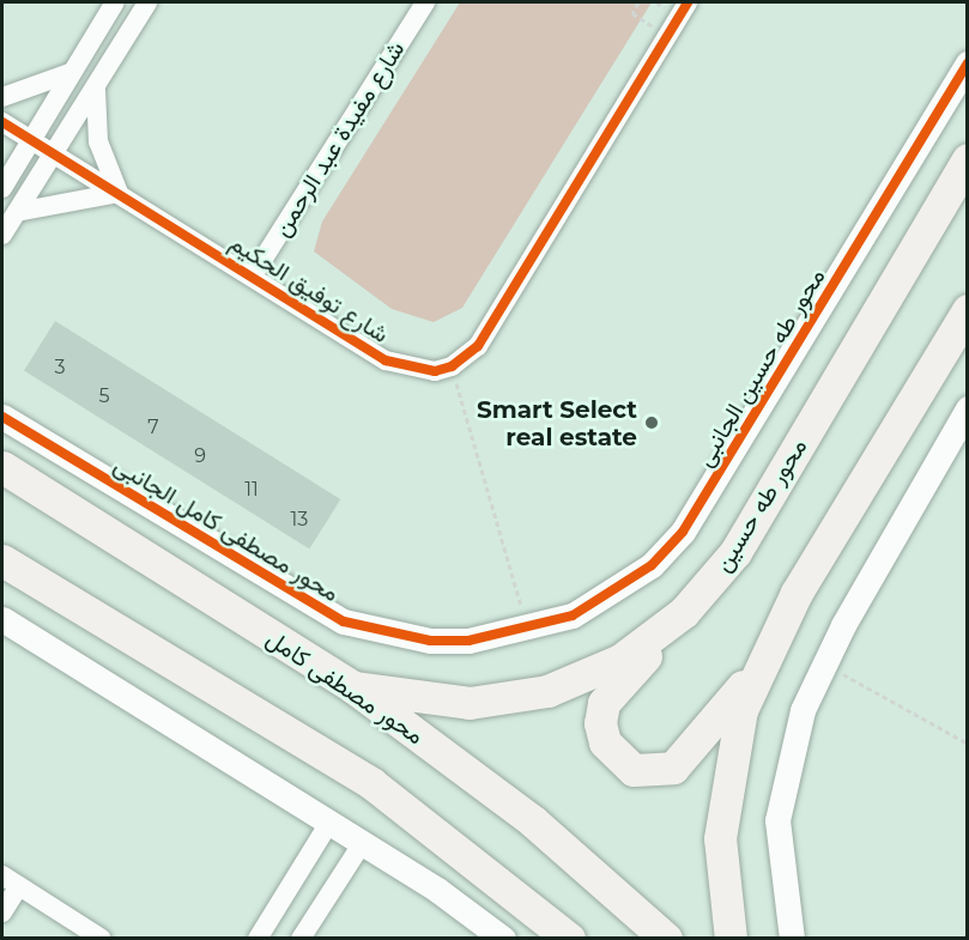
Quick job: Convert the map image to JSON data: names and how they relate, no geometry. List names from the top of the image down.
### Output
{
  "streets": {
    "main road": ["محور طه حسين", "محور مصطفى كامل"],
    "street": [
      "شارع مفيدة عبد الرحمن",
      "شارع توفيق الحكيم",
      "محور طه حسين الجانبى",
      "محور مصطفى كامل الجانبى"
    ]
  },
  "crossings": [
    ["شارع مفيدة عبد الرحمن", "شارع توفيق الحكيم"],
    ["محور طه حسين الجانبى", "محور مصطفى كامل الجانبى"],
    ["محور طه حسين", "محور مصطفى كامل"]
  ],
  "places": ["Smart Select real estate"],
  "house_numbers": [
    "3",
    "5",
    "7",
    "9",
    "11",
    "13"
  ]
}
